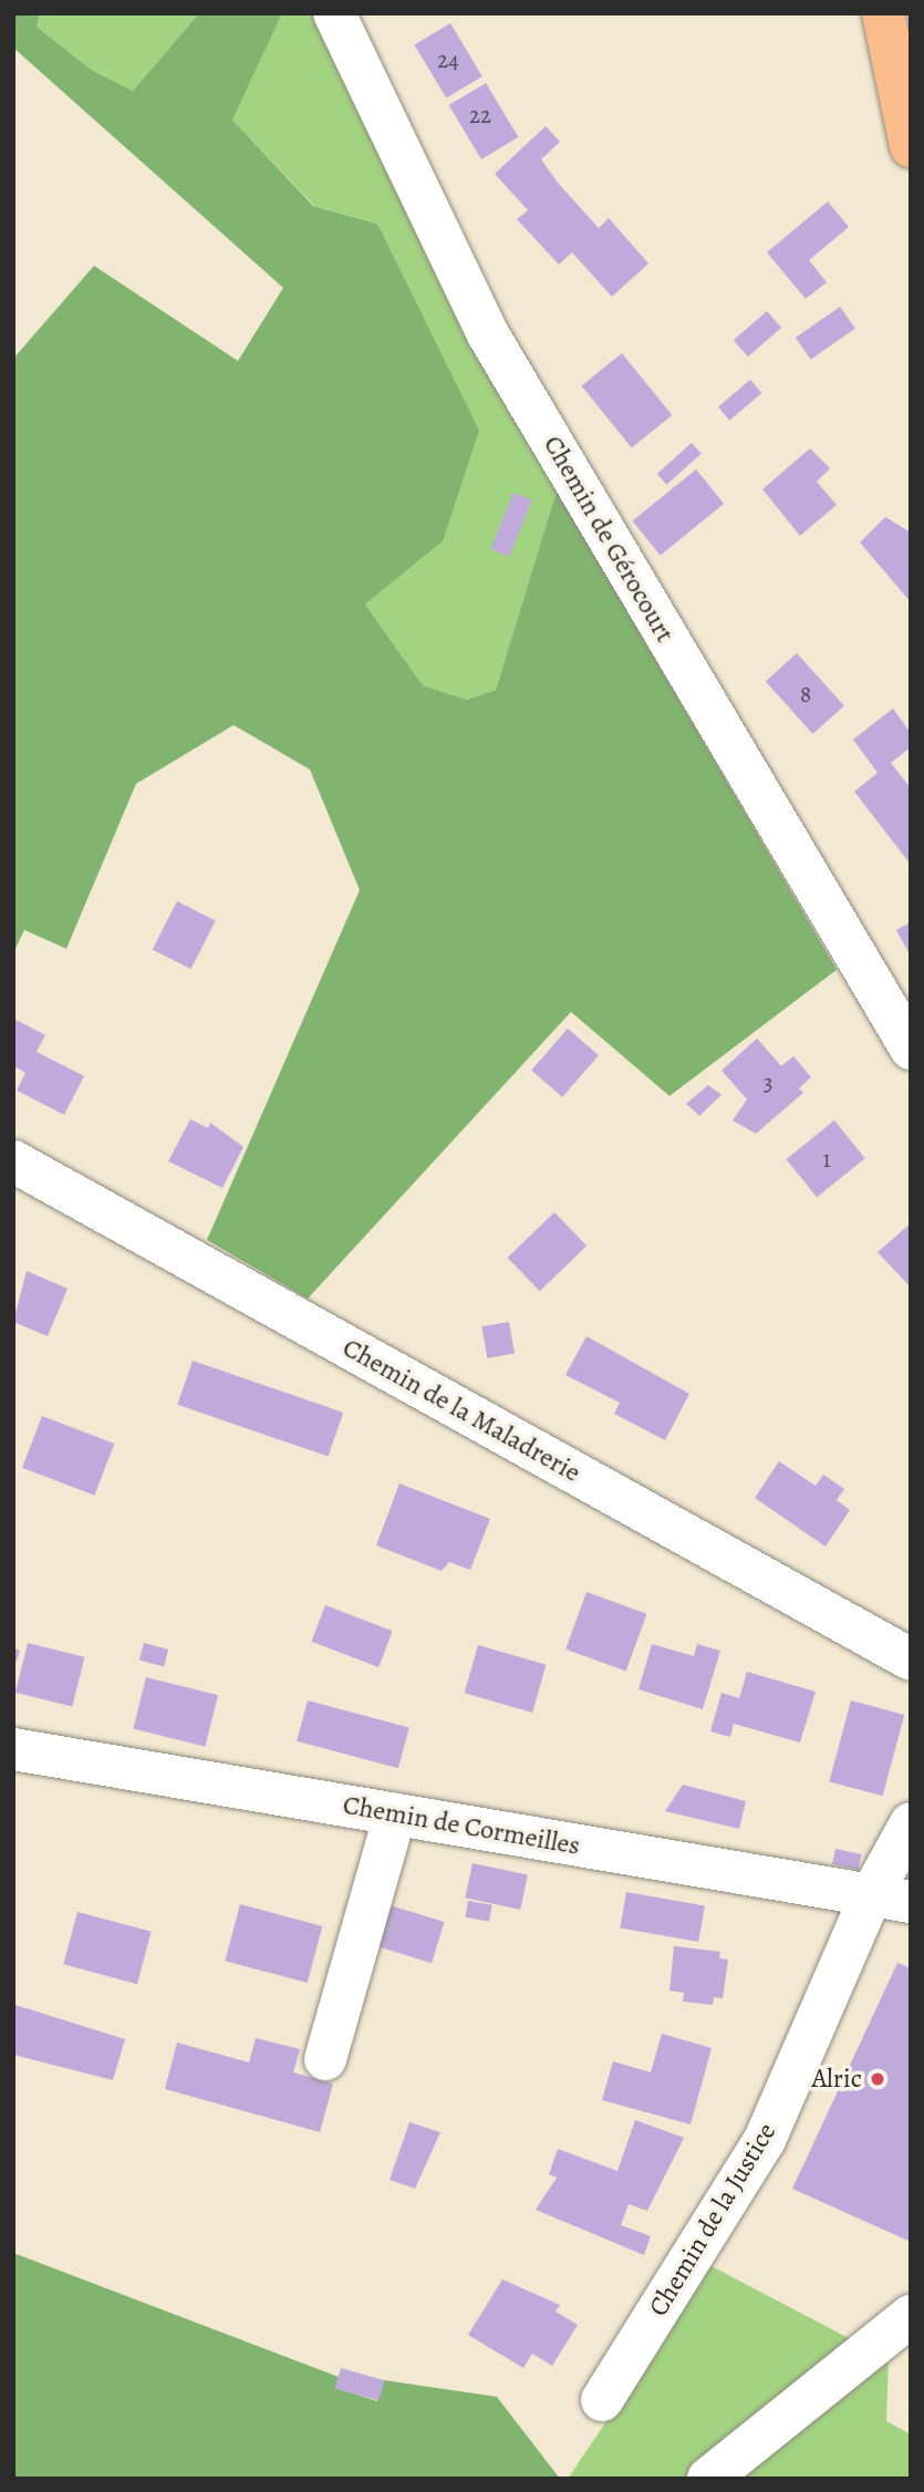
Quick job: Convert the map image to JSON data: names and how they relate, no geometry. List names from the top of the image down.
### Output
{
  "streets": {
    "street": [
      "Chemin de Gérocourt",
      "Chemin de la Maladrerie",
      "Chemin de Cormeilles",
      "Chemin de la Justice"
    ]
  },
  "crossings": [
    ["Chemin de Cormeilles", "Chemin de la Justice"]
  ],
  "places": ["Alric"],
  "house_numbers": [
    "24",
    "22",
    "8",
    "3",
    "1"
  ]
}
